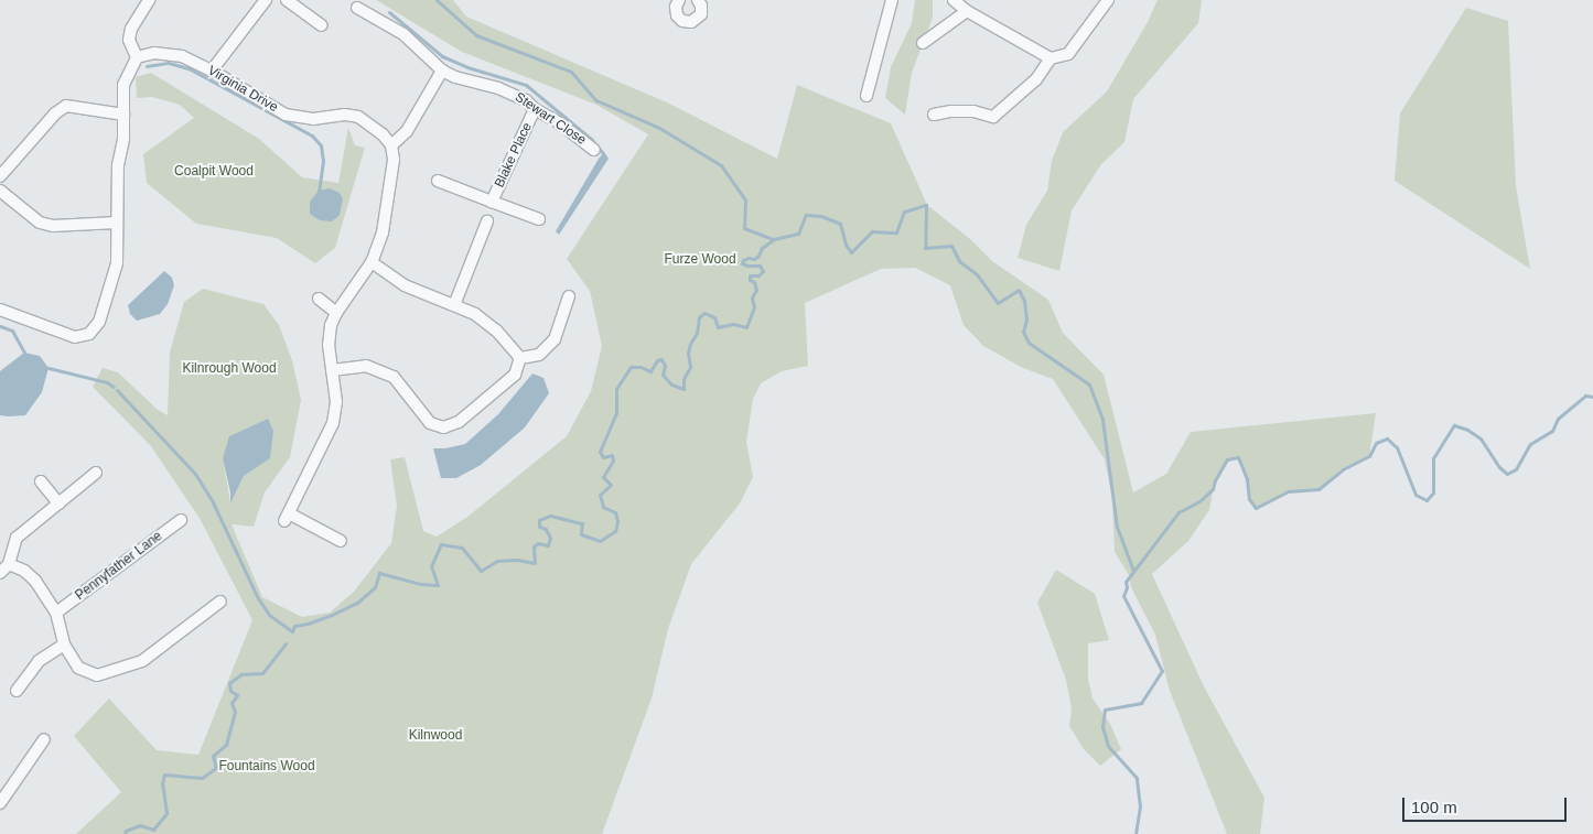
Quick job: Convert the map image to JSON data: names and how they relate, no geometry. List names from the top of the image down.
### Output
{
  "streets": {
    "street": [
      "Virginia Drive",
      "Stewart Close",
      "Blake Place",
      "Pennyfather Lane"
    ]
  },
  "crossings": [
    ["Stewart Close", "Blake Place"]
  ],
  "parks": [
    "Coalpit Wood",
    "Furze Wood",
    "Kilnrough Wood",
    "Kilnwood",
    "Fountains Wood"
  ],
  "scale_bar": "100 m"
}
